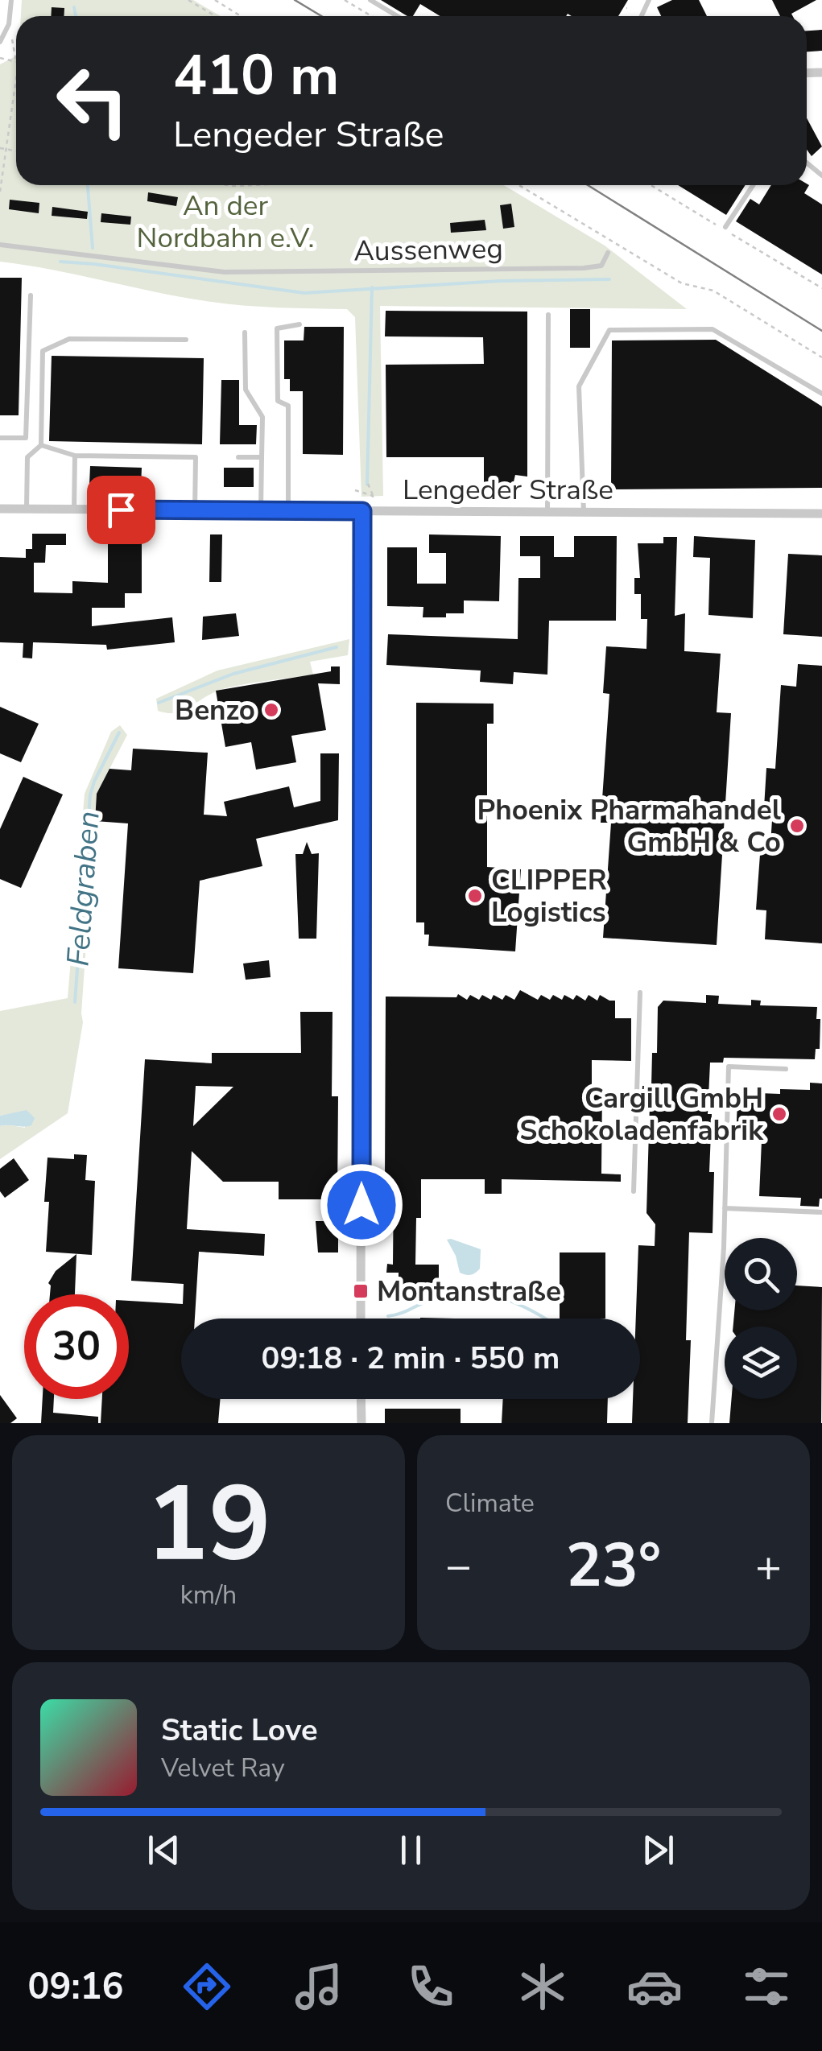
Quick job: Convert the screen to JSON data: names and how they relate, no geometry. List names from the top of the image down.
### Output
{
  "streets": {
    "street": ["Lengeder Straße"],
    "lane": ["Aussenweg"]
  },
  "water": ["Feldgraben"],
  "parks": ["An der Nordbahn e.V."],
  "places": {
    "other": [
      "Benzo",
      "Phoenix Pharmahandel GmbH & Co",
      "CLIPPER Logistics",
      "Cargill GmbH Schokoladenfabrik"
    ],
    "transit": ["Montanstraße"]
  },
  "page": {
    "turn": ["410 m", "Lengeder Straße"],
    "limit": "30",
    "trip": "09:18 · 2 min · 550 m",
    "tile": [
      ["19", "km/h"],
      "Climate"
    ],
    "heat": ["−", "23°", "+"],
    "song": ["Static Love", "Velvet Ray"],
    "tabs": "09:16"
  }
}
